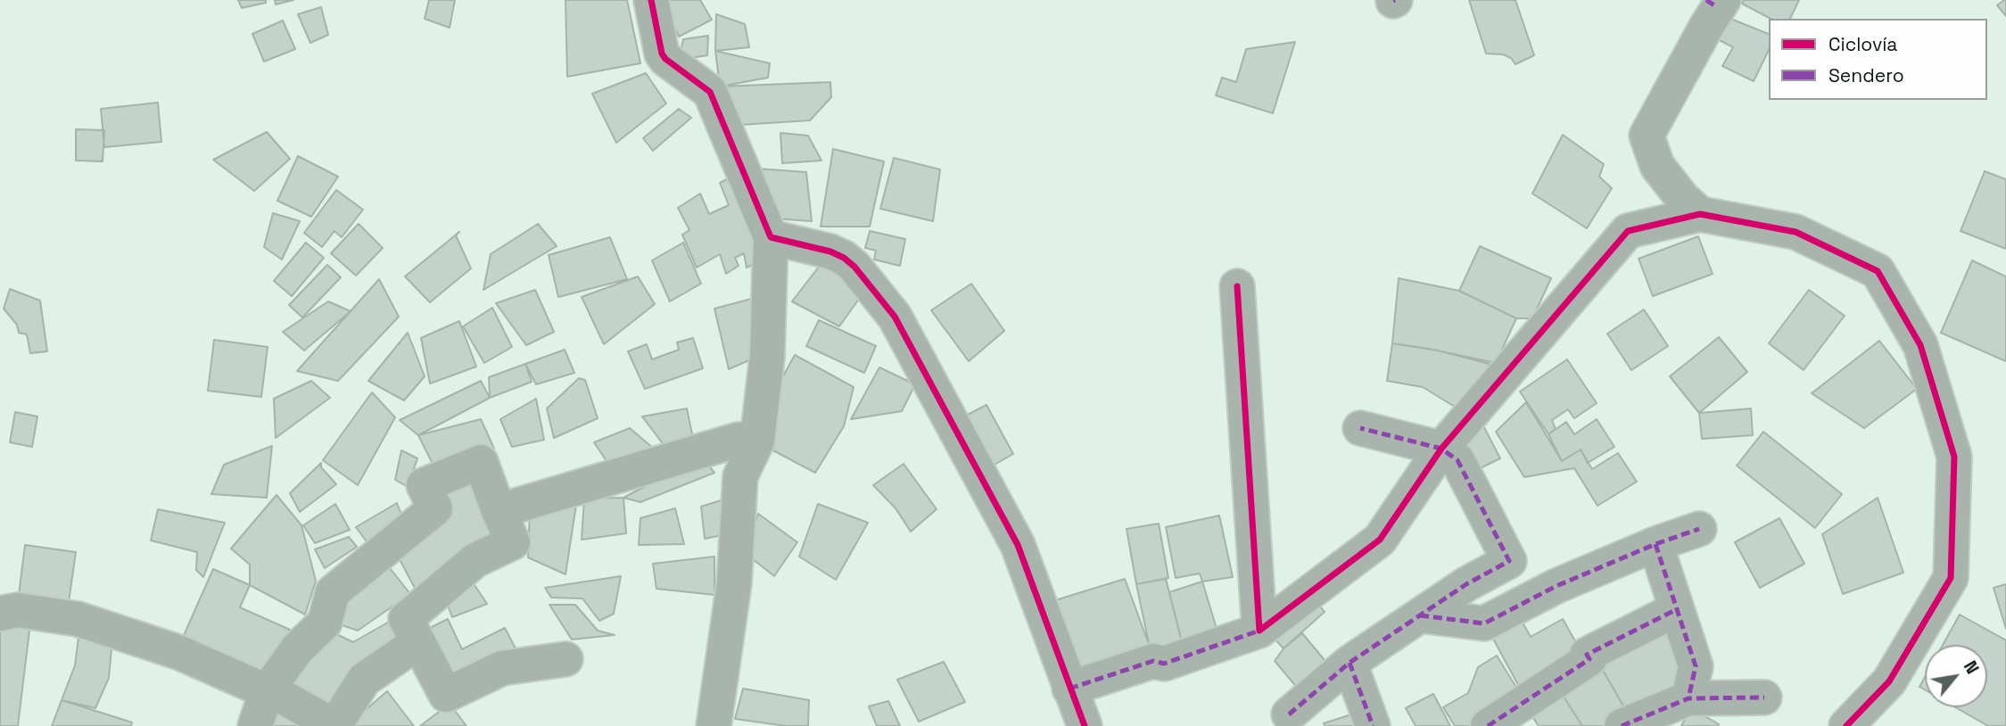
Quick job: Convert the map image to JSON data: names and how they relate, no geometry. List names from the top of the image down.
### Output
{
  "legend": ["Ciclovía", "Sendero"],
  "north": "top right"
}
